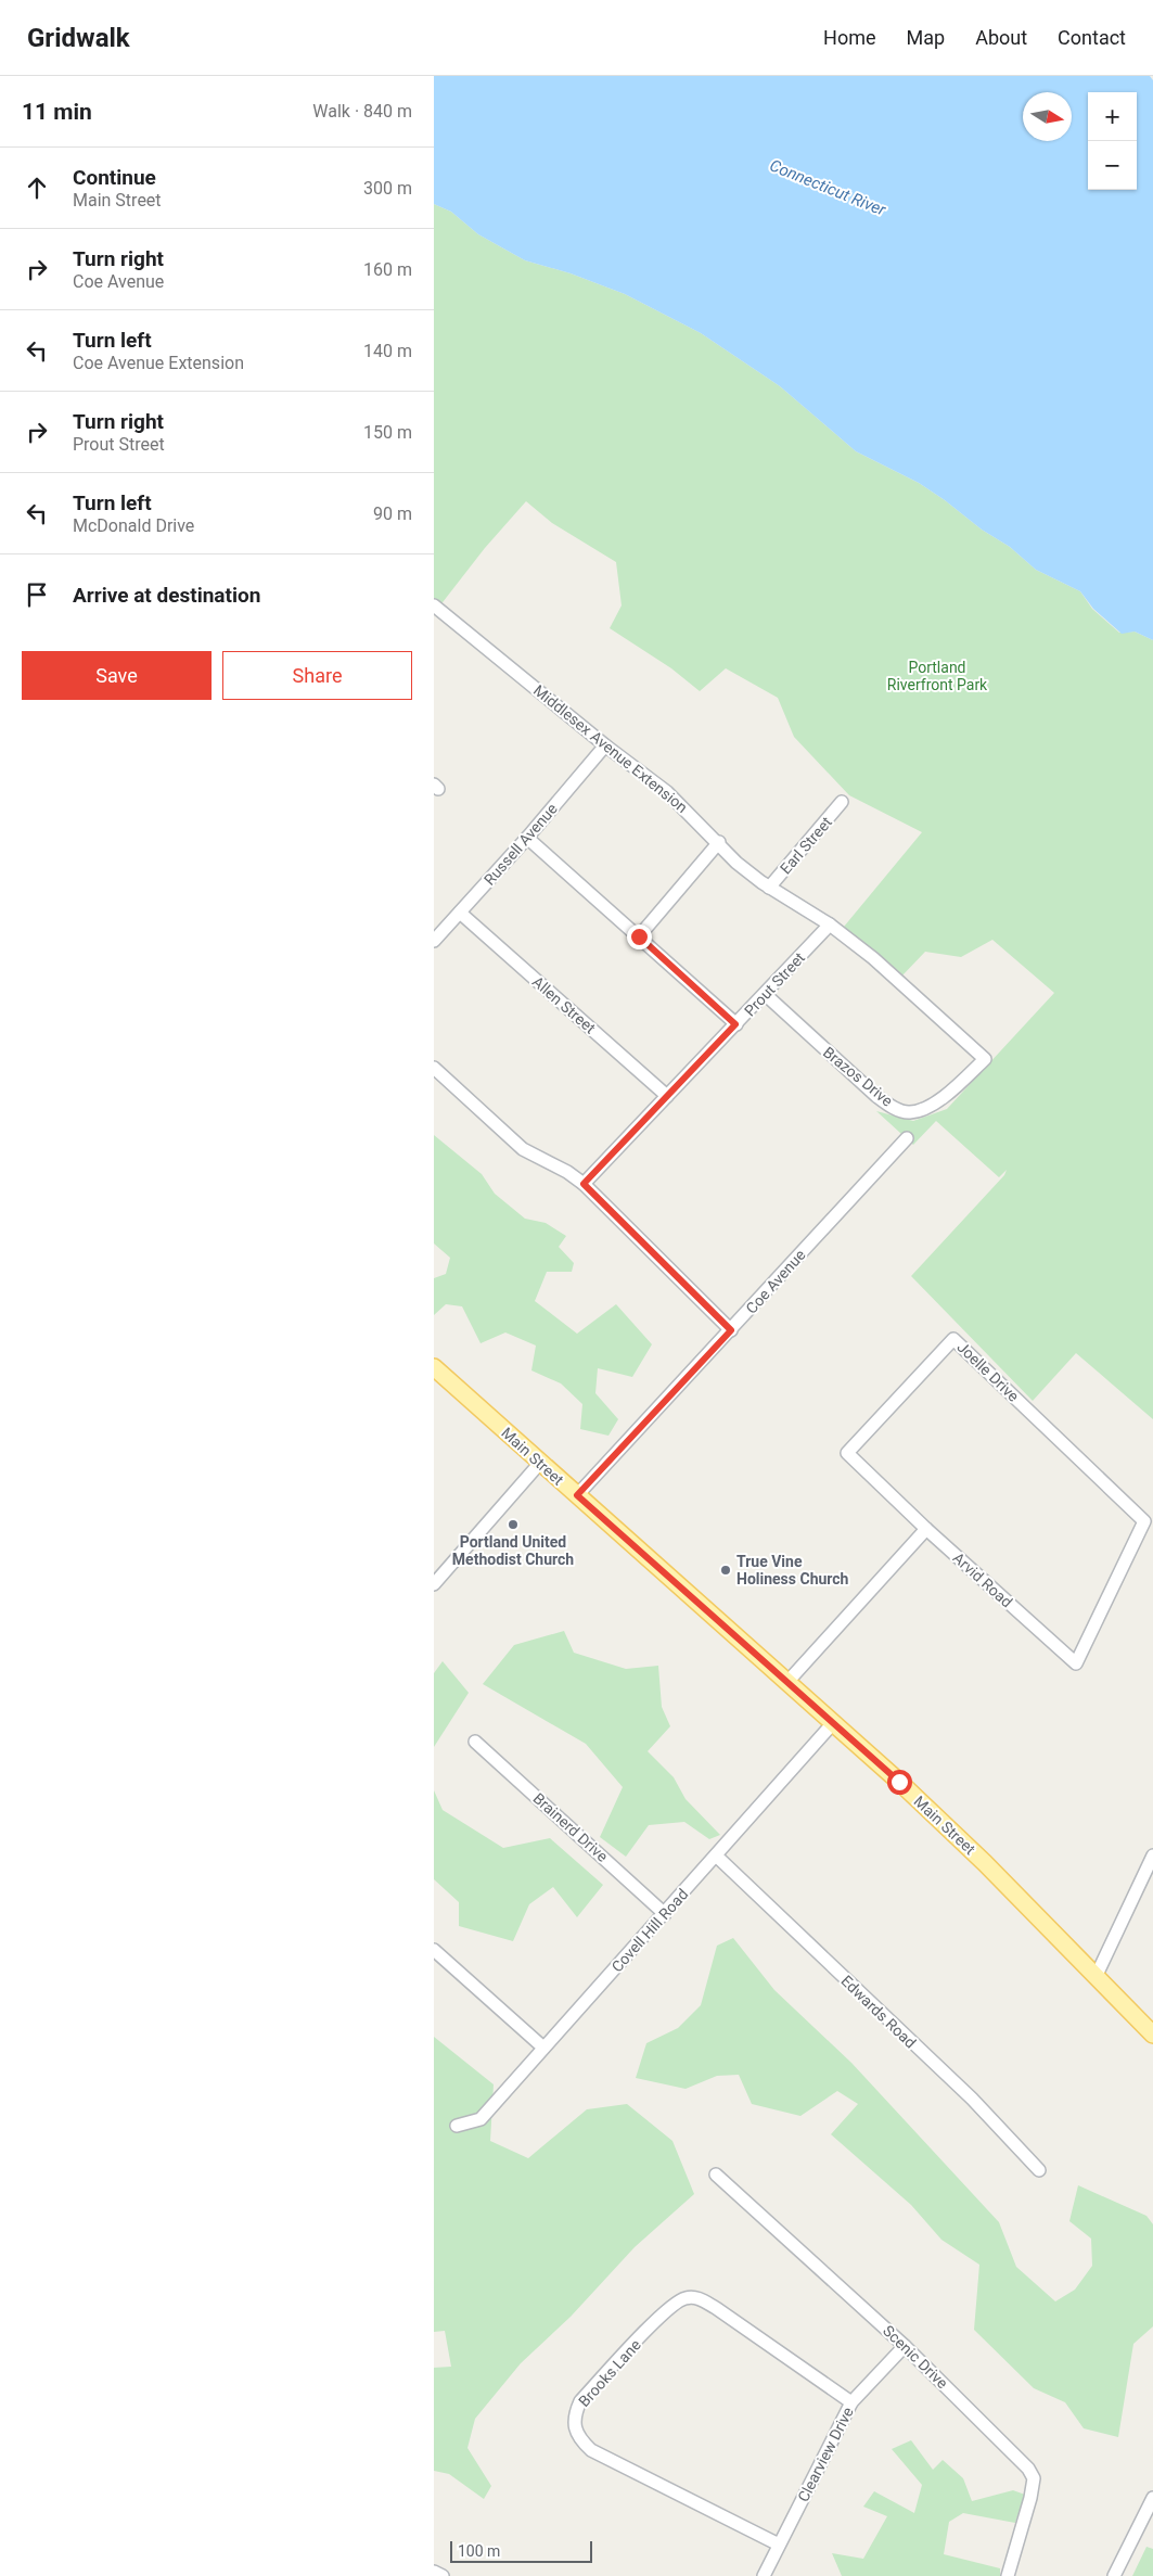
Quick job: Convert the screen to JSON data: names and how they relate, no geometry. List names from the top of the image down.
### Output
{
  "streets": {
    "main road": ["Main Street"],
    "street": [
      "Middlesex Avenue Extension",
      "Russell Avenue",
      "Earl Street",
      "Prout Street",
      "Allen Street",
      "Brazos Drive",
      "Coe Avenue",
      "Joelle Drive",
      "Arvid Road",
      "Brainerd Drive",
      "Covell Hill Road",
      "Edwards Road",
      "Scenic Drive",
      "Brooks Lane",
      "Clearview Drive"
    ]
  },
  "crossings": [
    ["Middlesex Avenue Extension", "Russell Avenue"],
    ["Middlesex Avenue Extension", "Earl Street"],
    ["Middlesex Avenue Extension", "Prout Street"],
    ["Middlesex Avenue Extension", "Brazos Drive"],
    ["Russell Avenue", "Allen Street"],
    ["Prout Street", "Allen Street"],
    ["Prout Street", "Brazos Drive"],
    ["Coe Avenue", "Main Street"],
    ["Joelle Drive", "Arvid Road"],
    ["Main Street", "Covell Hill Road"],
    ["Brainerd Drive", "Covell Hill Road"],
    ["Covell Hill Road", "Edwards Road"],
    ["Scenic Drive", "Clearview Drive"],
    ["Brooks Lane", "Clearview Drive"]
  ],
  "water": ["Connecticut River"],
  "parks": ["Portland Riverfront Park"],
  "places": ["Portland United Methodist Church", "True Vine Holiness Church"],
  "scale_bar": "100 m",
  "north": "right",
  "page": {
    "header": "Gridwalk",
    "nav": [
      "Home",
      "Map",
      "About",
      "Contact"
    ],
    "heading": ["11 min", "Walk · 840 m"],
    "map_buttons": ["+", "−"],
    "list": [
      ["Continue", "Main Street", "300 m"],
      ["Turn right", "Coe Avenue", "160 m"],
      ["Turn left", "Coe Avenue Extension", "140 m"],
      ["Turn right", "Prout Street", "150 m"],
      ["Turn left", "McDonald Drive", "90 m"],
      "Arrive at destination"
    ],
    "buttons": ["Save", "Share"],
    "scale": "100 m"
  }
}
